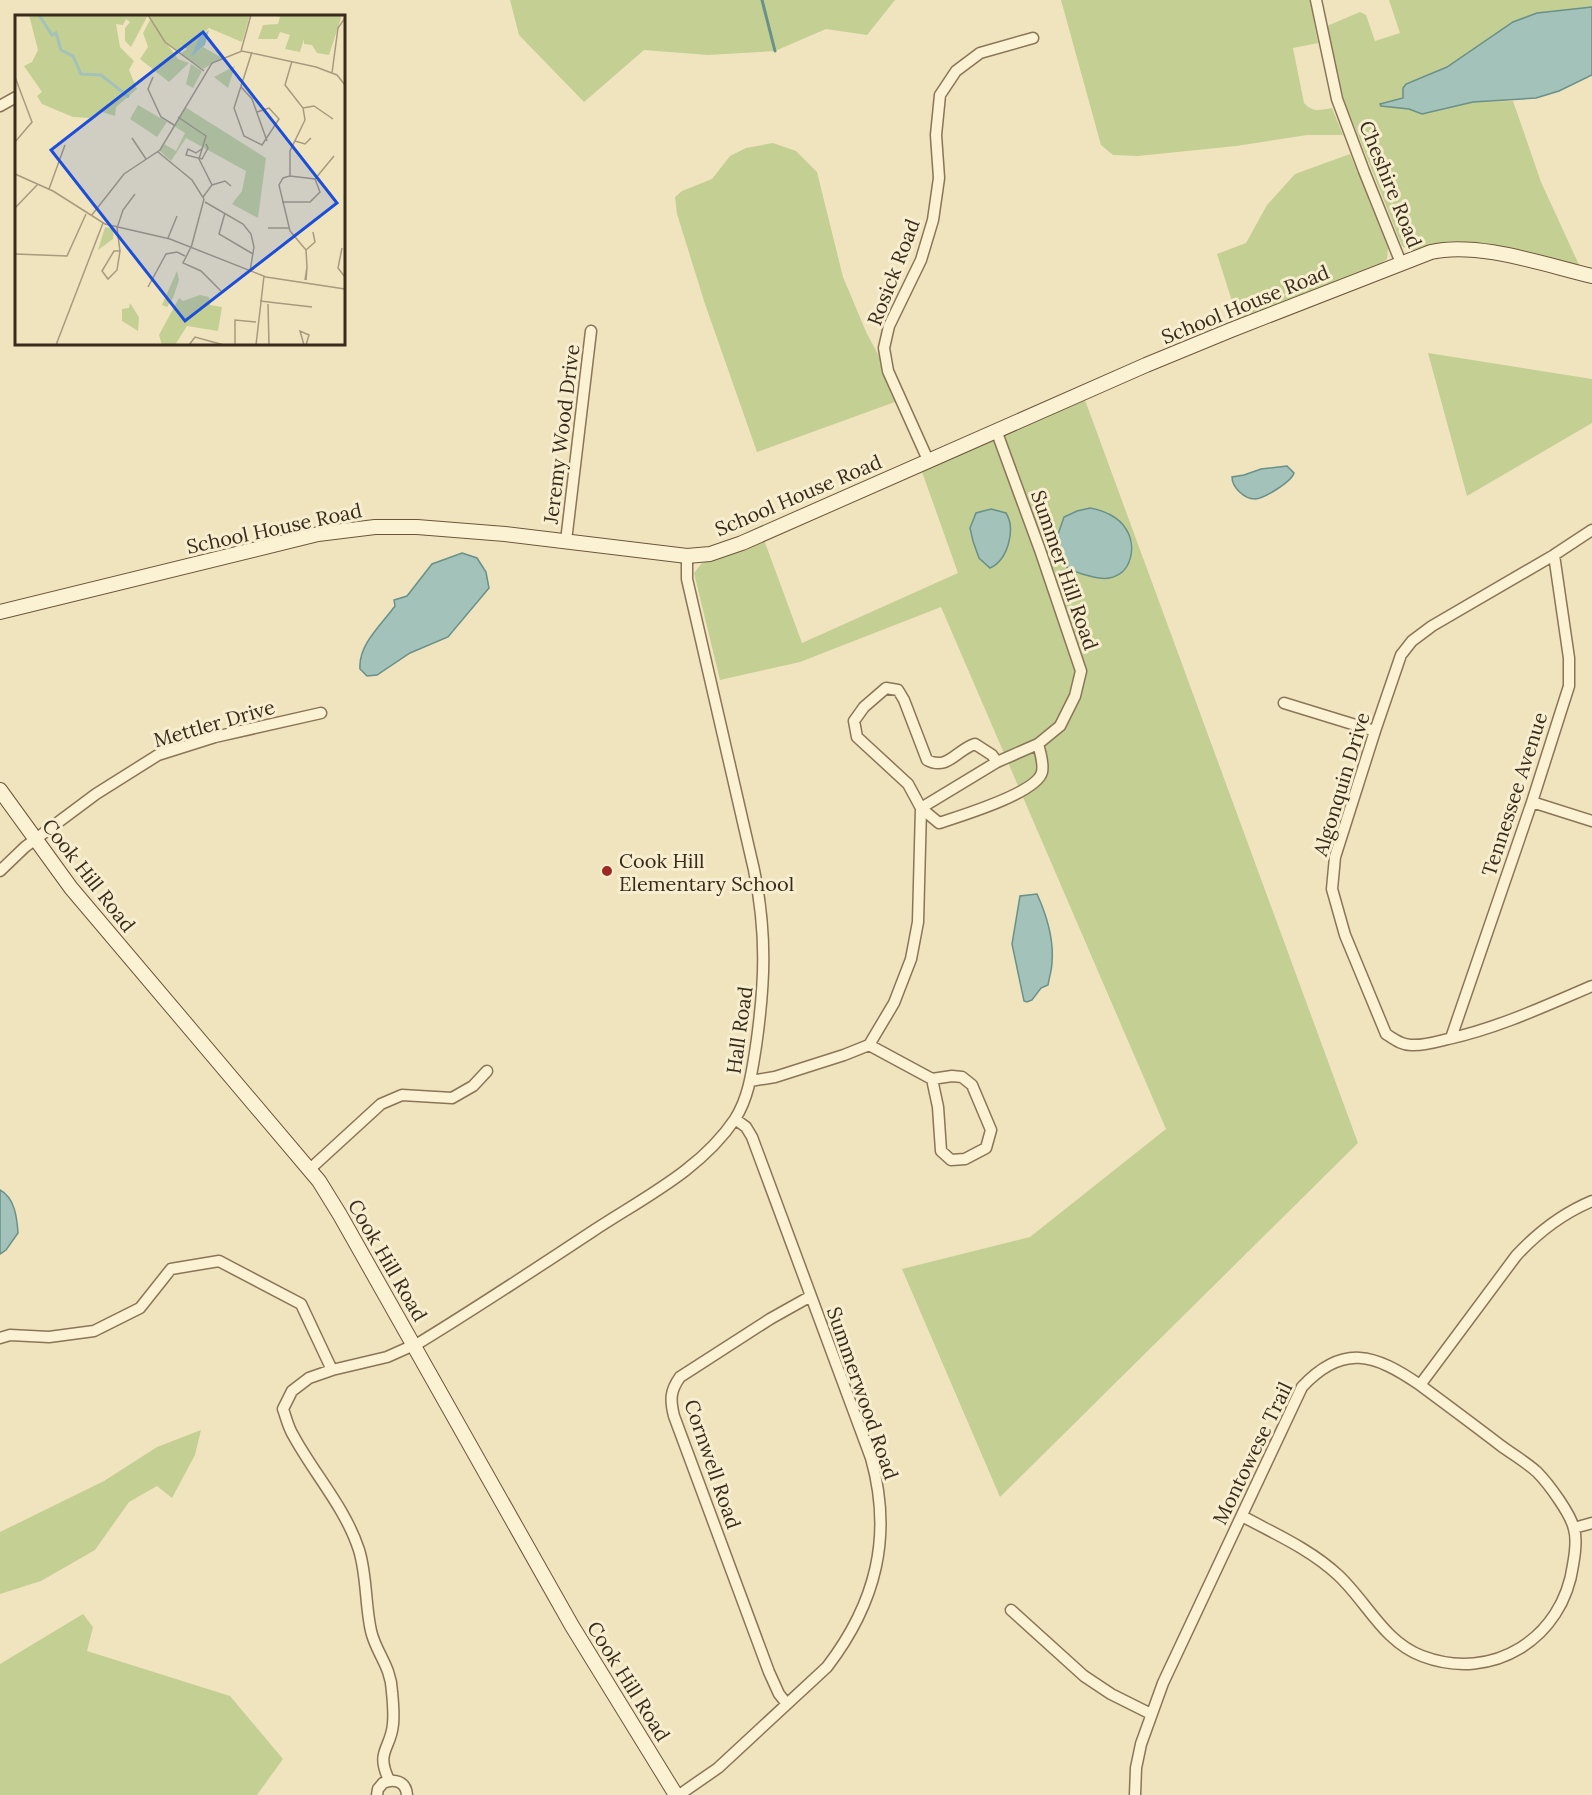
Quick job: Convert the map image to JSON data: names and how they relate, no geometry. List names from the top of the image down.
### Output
{
  "streets": {
    "street": [
      "Cheshire Road",
      "Rosick Road",
      "School House Road",
      "Jeremy Wood Drive",
      "Summer Hill Road",
      "Mettler Drive",
      "Algonquin Drive",
      "Tennessee Avenue",
      "Cook Hill Road",
      "Hall Road",
      "Summerwood Road",
      "Montowese Trail",
      "Cornwell Road"
    ]
  },
  "crossings": [
    ["Cheshire Road", "School House Road"],
    ["Rosick Road", "School House Road"],
    ["School House Road", "Jeremy Wood Drive"],
    ["School House Road", "Summer Hill Road"],
    ["School House Road", "Hall Road"],
    ["Mettler Drive", "Cook Hill Road"],
    ["Algonquin Drive", "Tennessee Avenue"],
    ["Cook Hill Road", "Hall Road"],
    ["Cook Hill Road", "Summerwood Road"],
    ["Hall Road", "Summerwood Road"],
    ["Summerwood Road", "Cornwell Road"]
  ],
  "places": ["Cook Hill Elementary School"]
}
